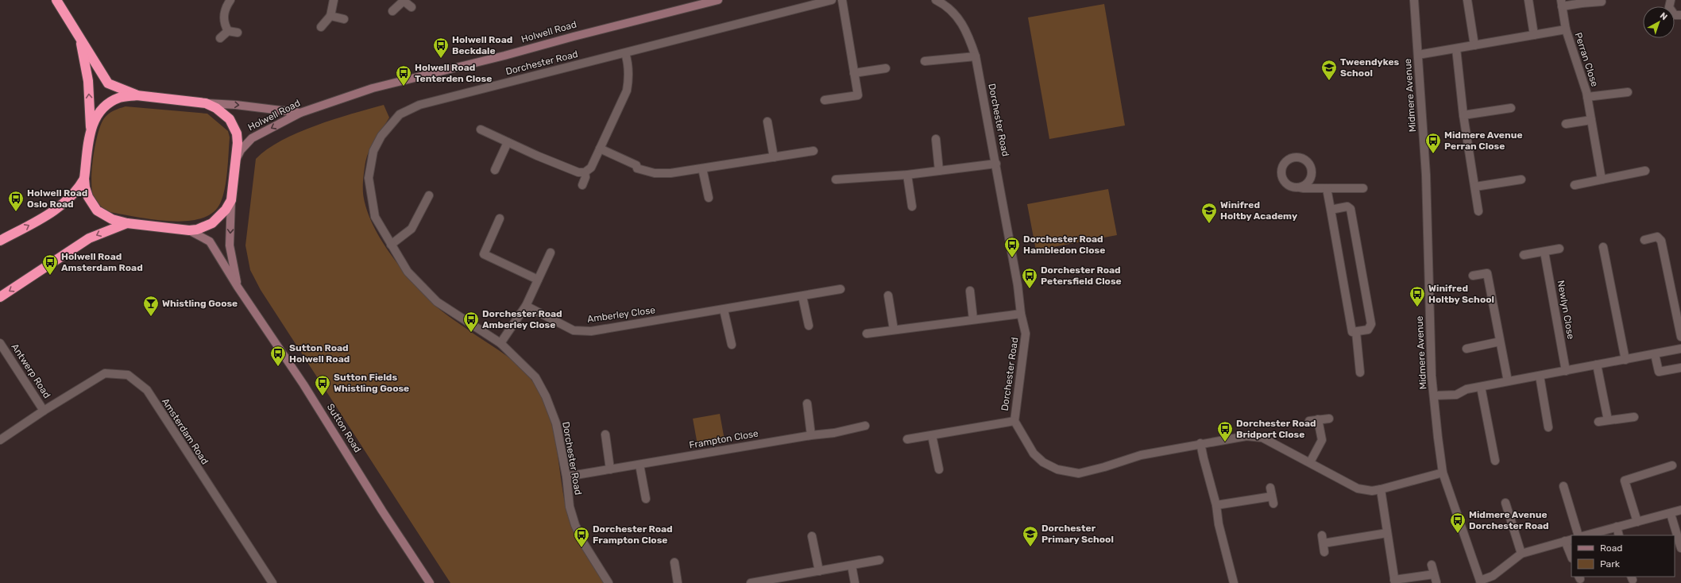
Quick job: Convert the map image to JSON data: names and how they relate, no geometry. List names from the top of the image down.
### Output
{
  "streets": {
    "street": [
      "Holwell Road",
      "Perran Close",
      "Dorchester Road",
      "Midmere Avenue",
      "Newlyn Close",
      "Amberley Close",
      "Antwerp Road",
      "Sutton Road",
      "Amsterdam Road",
      "Frampton Close"
    ]
  },
  "crossings": [
    ["Perran Close", "Midmere Avenue"],
    ["Dorchester Road", "Midmere Avenue"],
    ["Dorchester Road", "Frampton Close"],
    ["Antwerp Road", "Amsterdam Road"]
  ],
  "places": {
    "bus stop": [
      "Holwell Road Beckdale",
      "Holwell Road Tenterden Close",
      "Midmere Avenue Perran Close",
      "Holwell Road Oslo Road",
      "Dorchester Road Hambledon Close",
      "Holwell Road Amsterdam Road",
      "Dorchester Road Petersfield Close",
      "Winifred Holtby School",
      "Dorchester Road Amberley Close",
      "Sutton Road Holwell Road",
      "Sutton Fields Whistling Goose",
      "Dorchester Road Bridport Close",
      "Midmere Avenue Dorchester Road",
      "Dorchester Road Frampton Close"
    ],
    "school or university": ["Tweendykes School", "Winifred Holtby Academy", "Dorchester Primary School"],
    "bar": ["Whistling Goose"]
  },
  "legend": ["Road", "Park"],
  "north": "top right"
}
